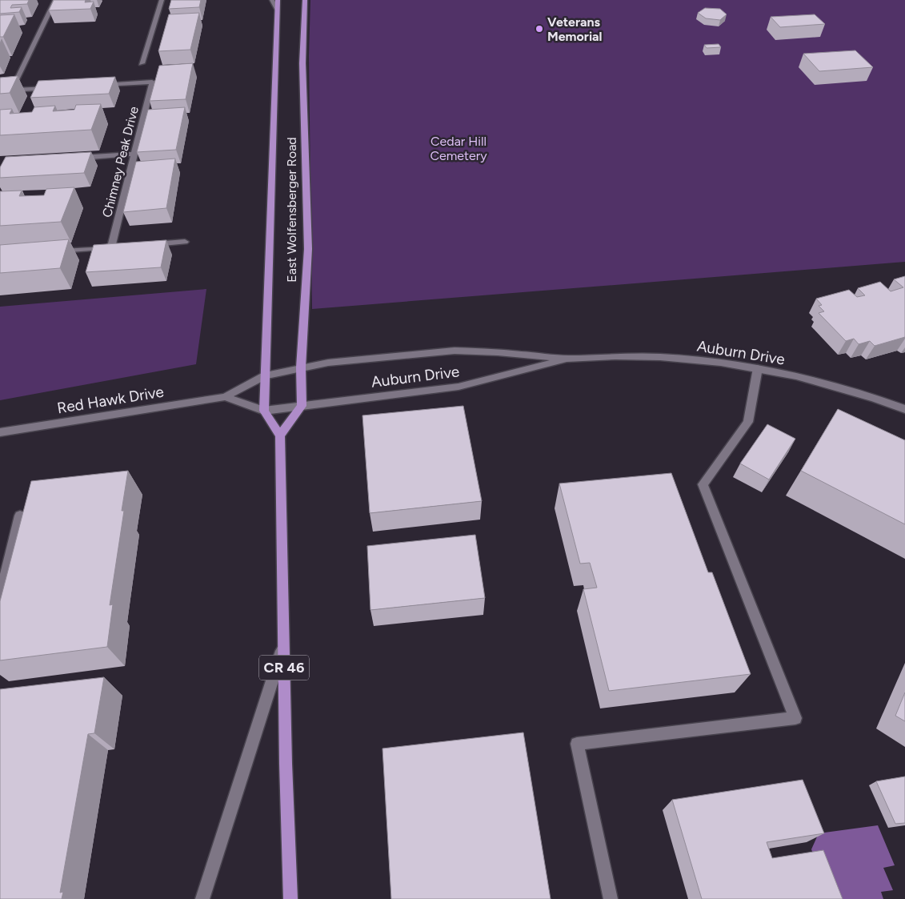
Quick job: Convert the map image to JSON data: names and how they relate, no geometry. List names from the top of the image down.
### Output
{
  "streets": {
    "main road": ["East Wolfensberger Road", "CR 46"],
    "street": ["Chimney Peak Drive", "Auburn Drive", "Red Hawk Drive"]
  },
  "crossings": [
    ["East Wolfensberger Road", "Auburn Drive"],
    ["East Wolfensberger Road", "Red Hawk Drive"],
    ["Auburn Drive", "Red Hawk Drive"]
  ],
  "parks": ["Cedar Hill Cemetery"],
  "places": ["Veterans Memorial"]
}
